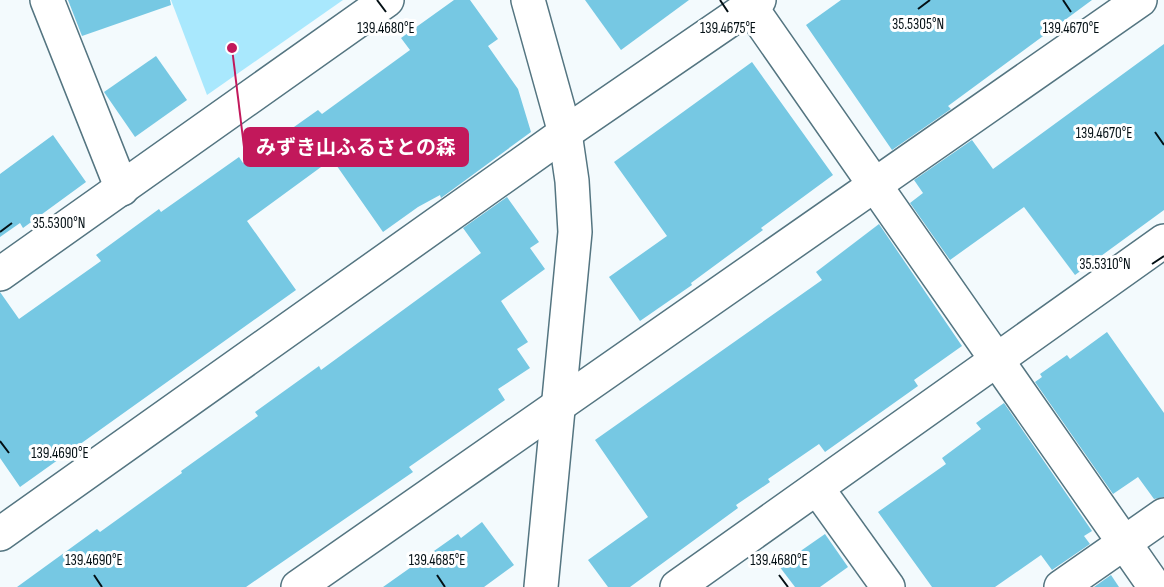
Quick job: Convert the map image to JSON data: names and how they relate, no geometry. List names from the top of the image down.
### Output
{
  "places": ["みずき山ふるさとの森"],
  "coordinates": [
    "35.5305°N",
    "139.4670°E",
    "139.4680°E",
    "139.4675°E",
    "35.5300°N",
    "35.5310°N",
    "139.4690°E",
    "139.4685°E"
  ]
}
